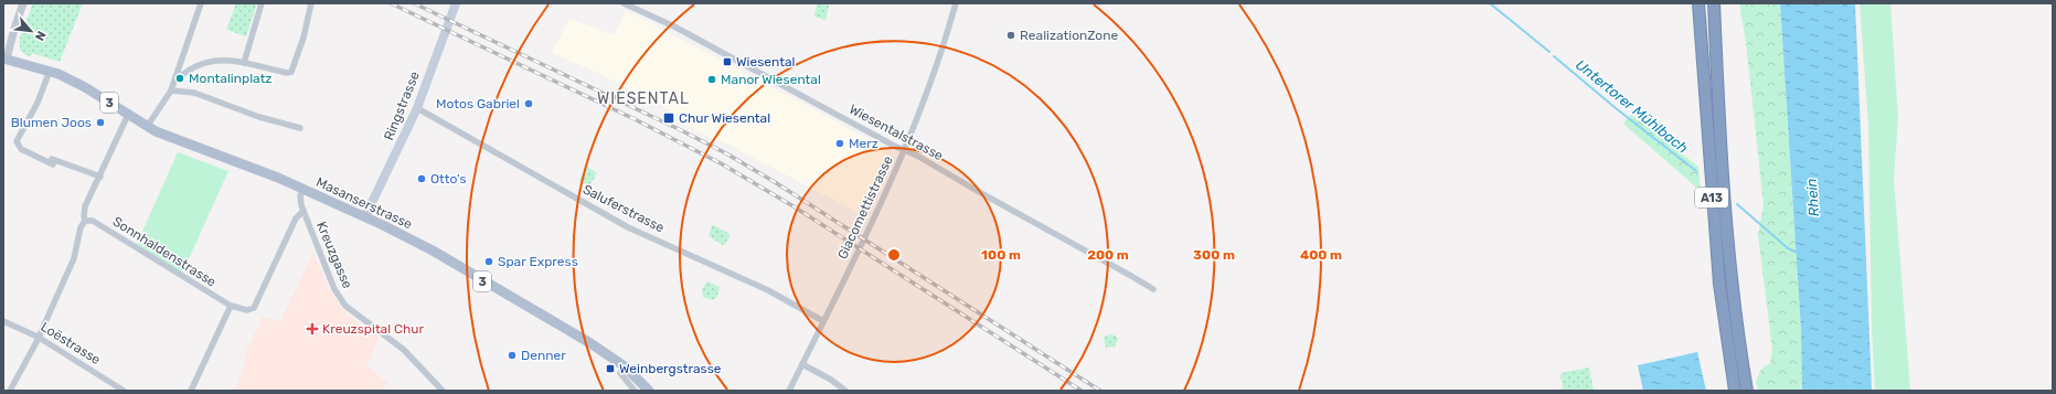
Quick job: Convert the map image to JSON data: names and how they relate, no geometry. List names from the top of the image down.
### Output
{
  "streets": {
    "highway": ["A13"],
    "main road": ["3", "Ringstrasse", "Masanserstrasse"],
    "street": [
      "Wiesentalstrasse",
      "Giacomettistrasse",
      "Saluferstrasse",
      "Sonnhaldenstrasse",
      "Kreuzgasse",
      "Loëstrasse"
    ]
  },
  "crossings": [
    ["Ringstrasse", "Masanserstrasse"],
    ["Ringstrasse", "Saluferstrasse"],
    ["Wiesentalstrasse", "Giacomettistrasse"],
    ["Masanserstrasse", "Kreuzgasse"],
    ["Giacomettistrasse", "Saluferstrasse"]
  ],
  "districts": ["WIESENTAL"],
  "water": ["Untertorer Mühlbach", "Rhein"],
  "places": {
    "other": [
      "RealizationZone",
      "Montalinplatz",
      "Manor Wiesental",
      "Motos Gabriel",
      "Blumen Joos",
      "Merz",
      "Otto's",
      "Spar Express",
      "Denner"
    ],
    "transit": ["Wiesental", "Chur Wiesental", "Weinbergstrasse"],
    "health": ["Kreuzspital Chur"]
  },
  "north": "bottom right",
  "rings": [
    "100 m",
    "200 m",
    "300 m",
    "400 m"
  ]
}
